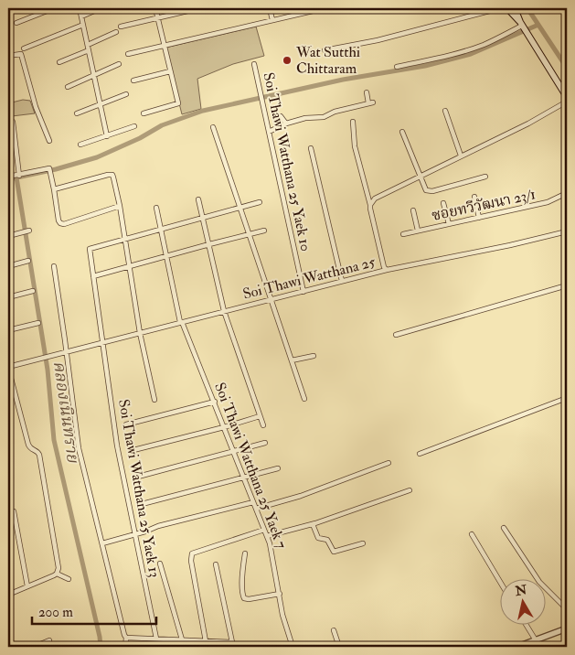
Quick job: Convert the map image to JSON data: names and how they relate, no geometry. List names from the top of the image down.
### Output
{
  "streets": {
    "street": [
      "Soi Thawi Watthana 25 Yaek 10",
      "ซอยทวีวัฒนา 23/1",
      "Soi Thawi Watthana 25",
      "Soi Thawi Watthana 25 Yaek 7",
      "Soi Thawi Watthana 25 Yaek 13"
    ]
  },
  "crossings": [
    ["Soi Thawi Watthana 25 Yaek 10", "Soi Thawi Watthana 25"],
    ["Soi Thawi Watthana 25", "Soi Thawi Watthana 25 Yaek 7"],
    ["Soi Thawi Watthana 25", "Soi Thawi Watthana 25 Yaek 13"]
  ],
  "water": ["คลองเนินทราย"],
  "places": ["Wat Sutthi Chittaram"],
  "scale_bar": "200 m",
  "north": "top"
}
